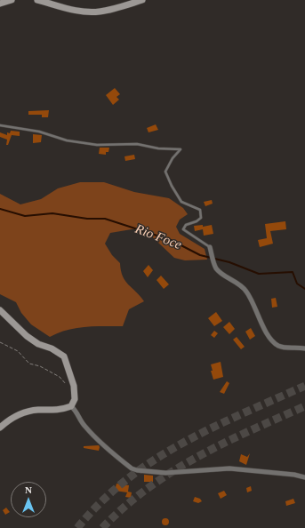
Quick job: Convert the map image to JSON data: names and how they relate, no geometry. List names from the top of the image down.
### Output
{
  "water": ["Rio Foce"],
  "north": "top"
}
